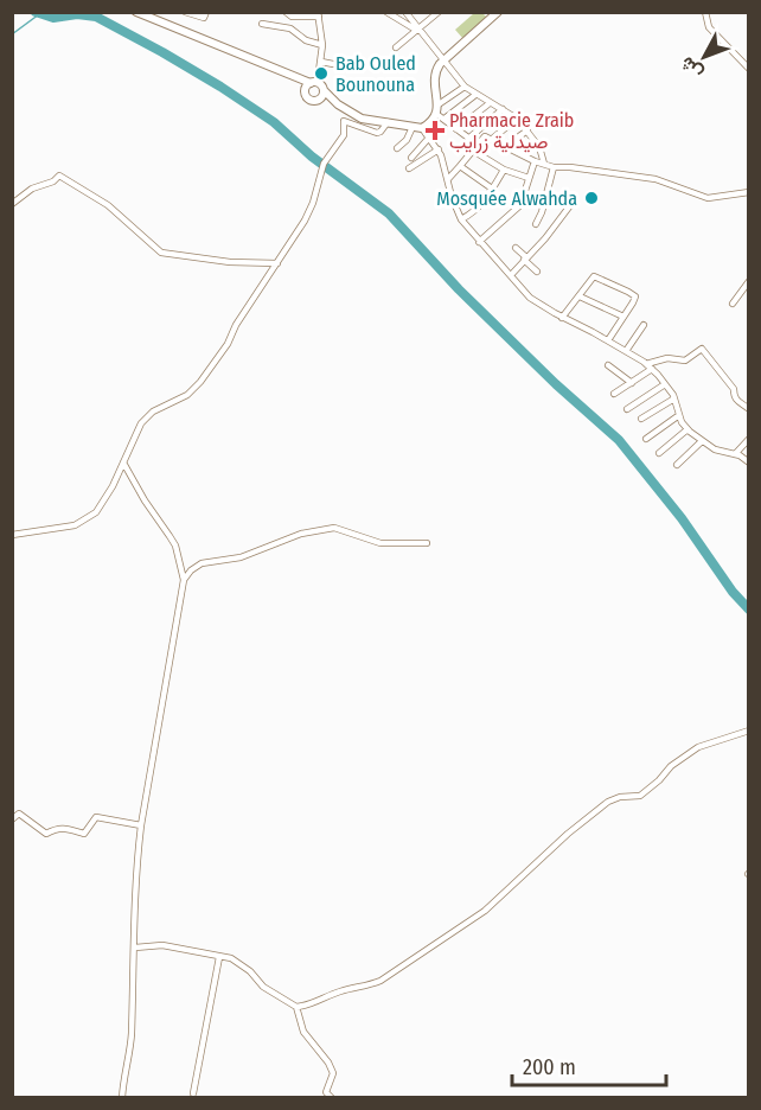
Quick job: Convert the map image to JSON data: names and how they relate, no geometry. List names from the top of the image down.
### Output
{
  "places": {
    "other": ["Bab Ouled Bounouna", "Mosquée Alwahda"],
    "health": ["Pharmacie Zraib صيدلية زرايب"]
  },
  "scale_bar": "200 m",
  "north": "bottom left"
}
